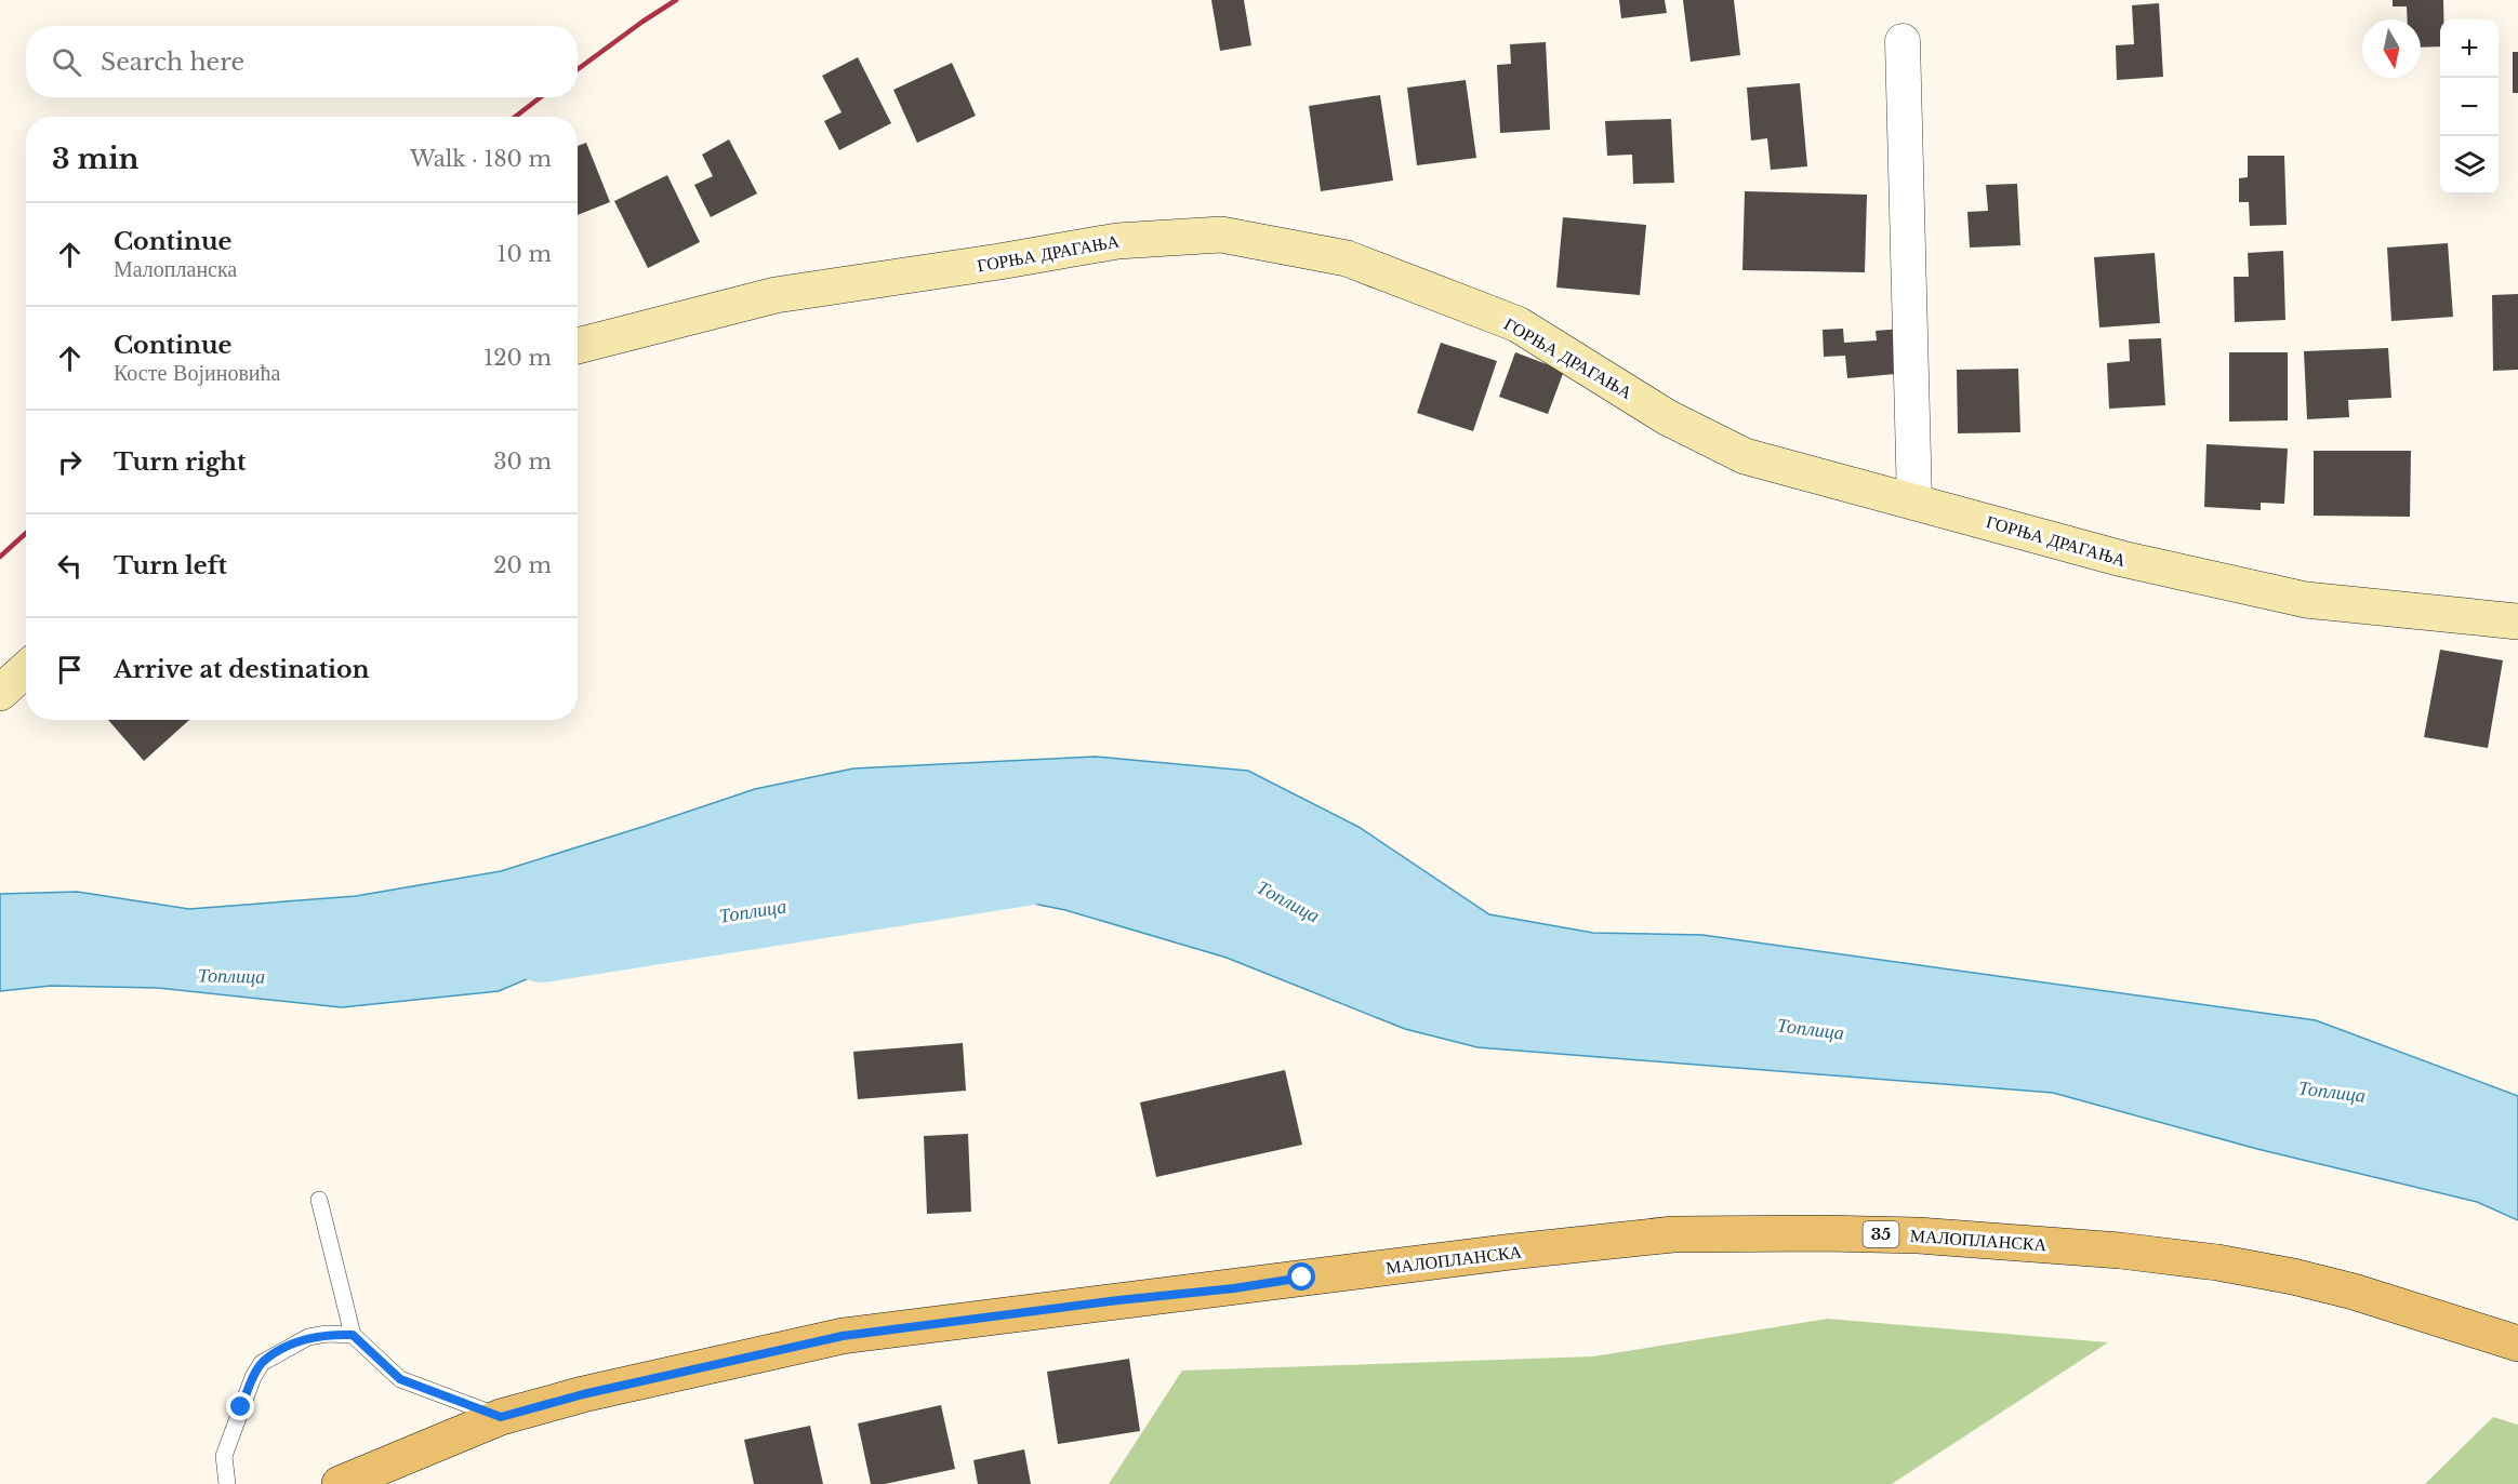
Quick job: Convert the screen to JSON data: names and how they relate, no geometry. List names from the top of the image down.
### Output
{
  "streets": {
    "main road": ["35", "МАЛОПЛАНСКА"],
    "street": ["ГОРЊА ДРАГАЊА"]
  },
  "crossings": [
    ["35", "МАЛОПЛАНСКА"]
  ],
  "water": ["Топлица"],
  "north": "bottom",
  "page": {
    "map_buttons": ["+", "−"],
    "search": "Search here",
    "heading": ["3 min", "Walk · 180 m"],
    "list": [
      ["Continue", "Малопланска", "10 m"],
      ["Continue", "Косте Војиновића", "120 m"],
      ["Turn right", "30 m"],
      ["Turn left", "20 m"],
      "Arrive at destination"
    ]
  }
}
